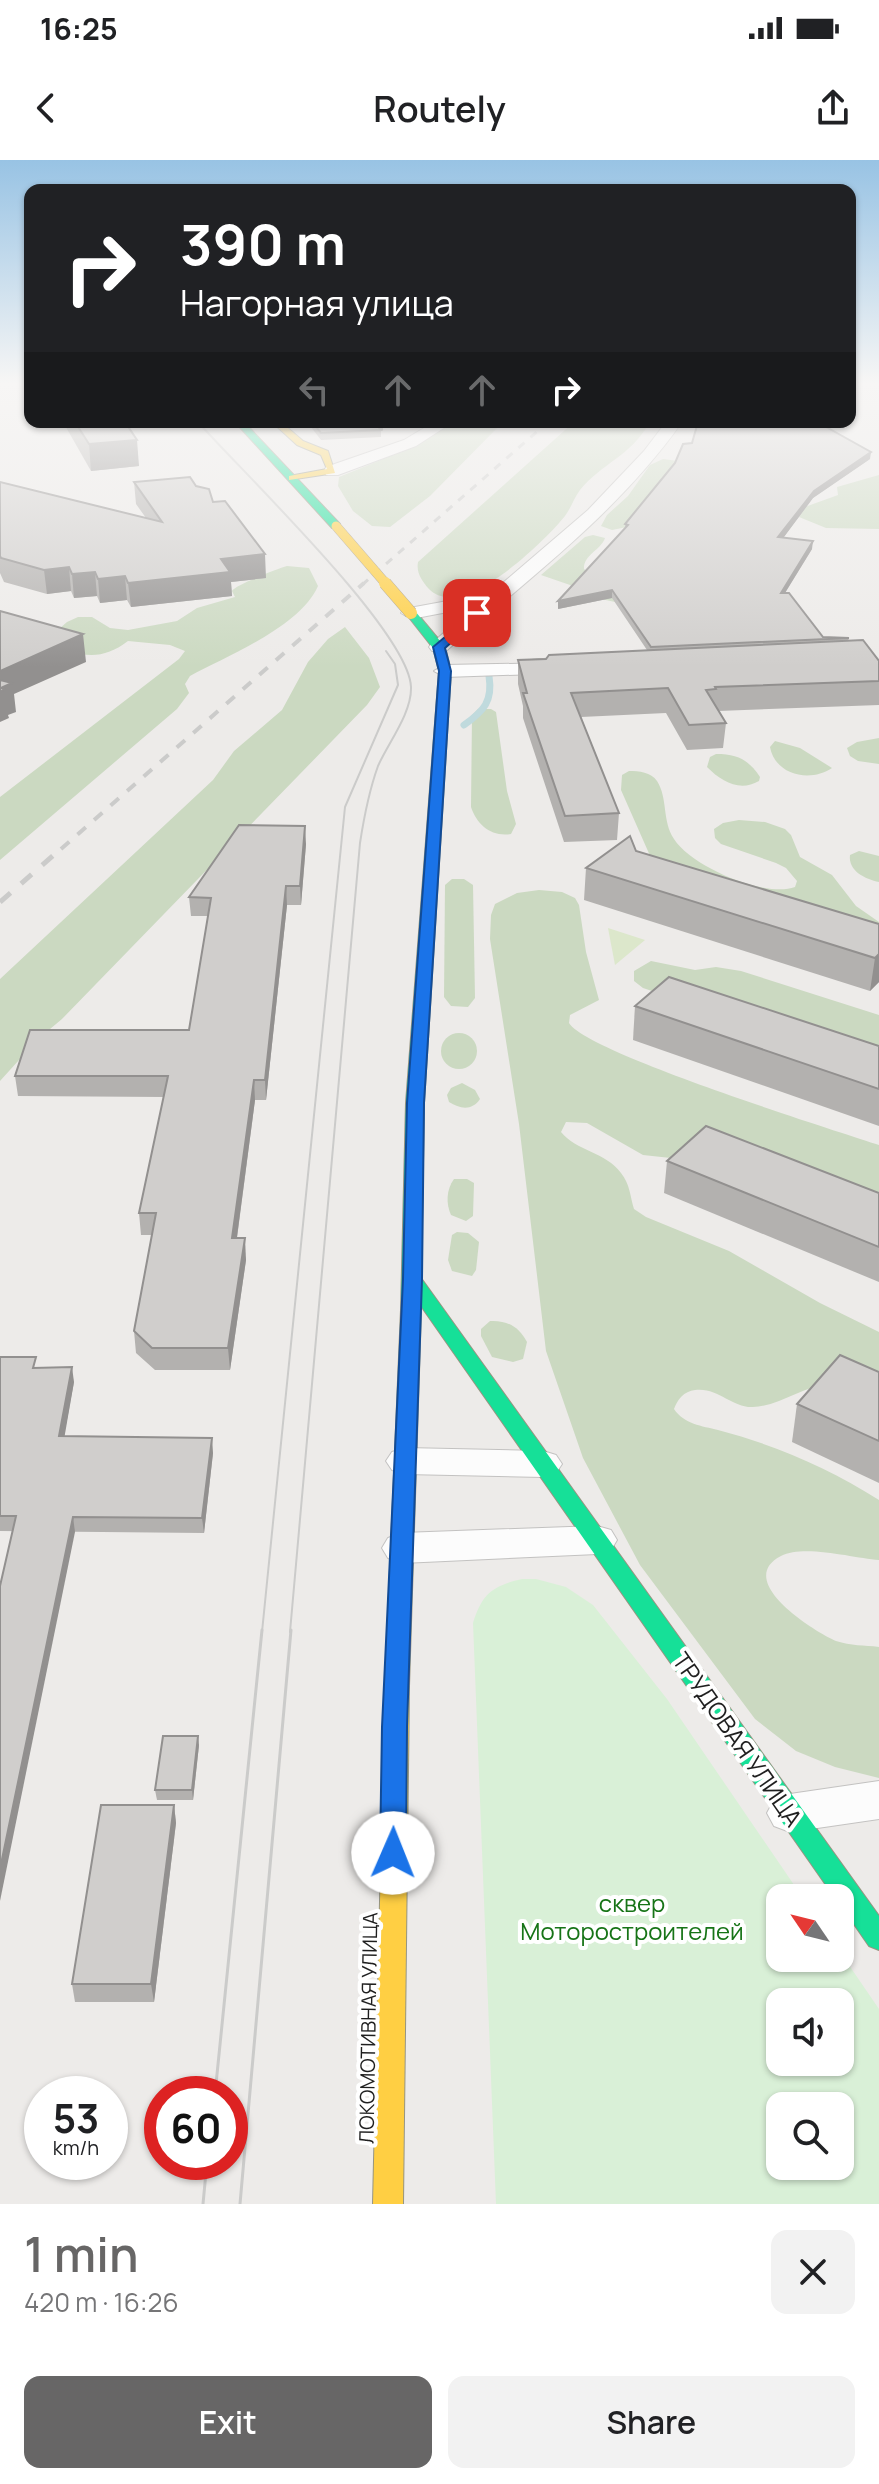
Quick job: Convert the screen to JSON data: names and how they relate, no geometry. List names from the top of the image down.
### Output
{
  "streets": {
    "main road": ["ТРУДОВАЯ УЛИЦА", "ЛОКОМОТИВНАЯ УЛИЦА"]
  },
  "crossings": [
    ["ТРУДОВАЯ УЛИЦА", "ЛОКОМОТИВНАЯ УЛИЦА"]
  ],
  "parks": ["сквер Моторостроителей"],
  "north": "top left",
  "page": {
    "status": "16:25",
    "header": "Routely",
    "turn": ["390 m", "Нагорная улица"],
    "speed": "53 km/h",
    "limit": "60",
    "heading": ["1 min", "420 m · 16:26"],
    "buttons": ["Exit", "Share"]
  }
}
